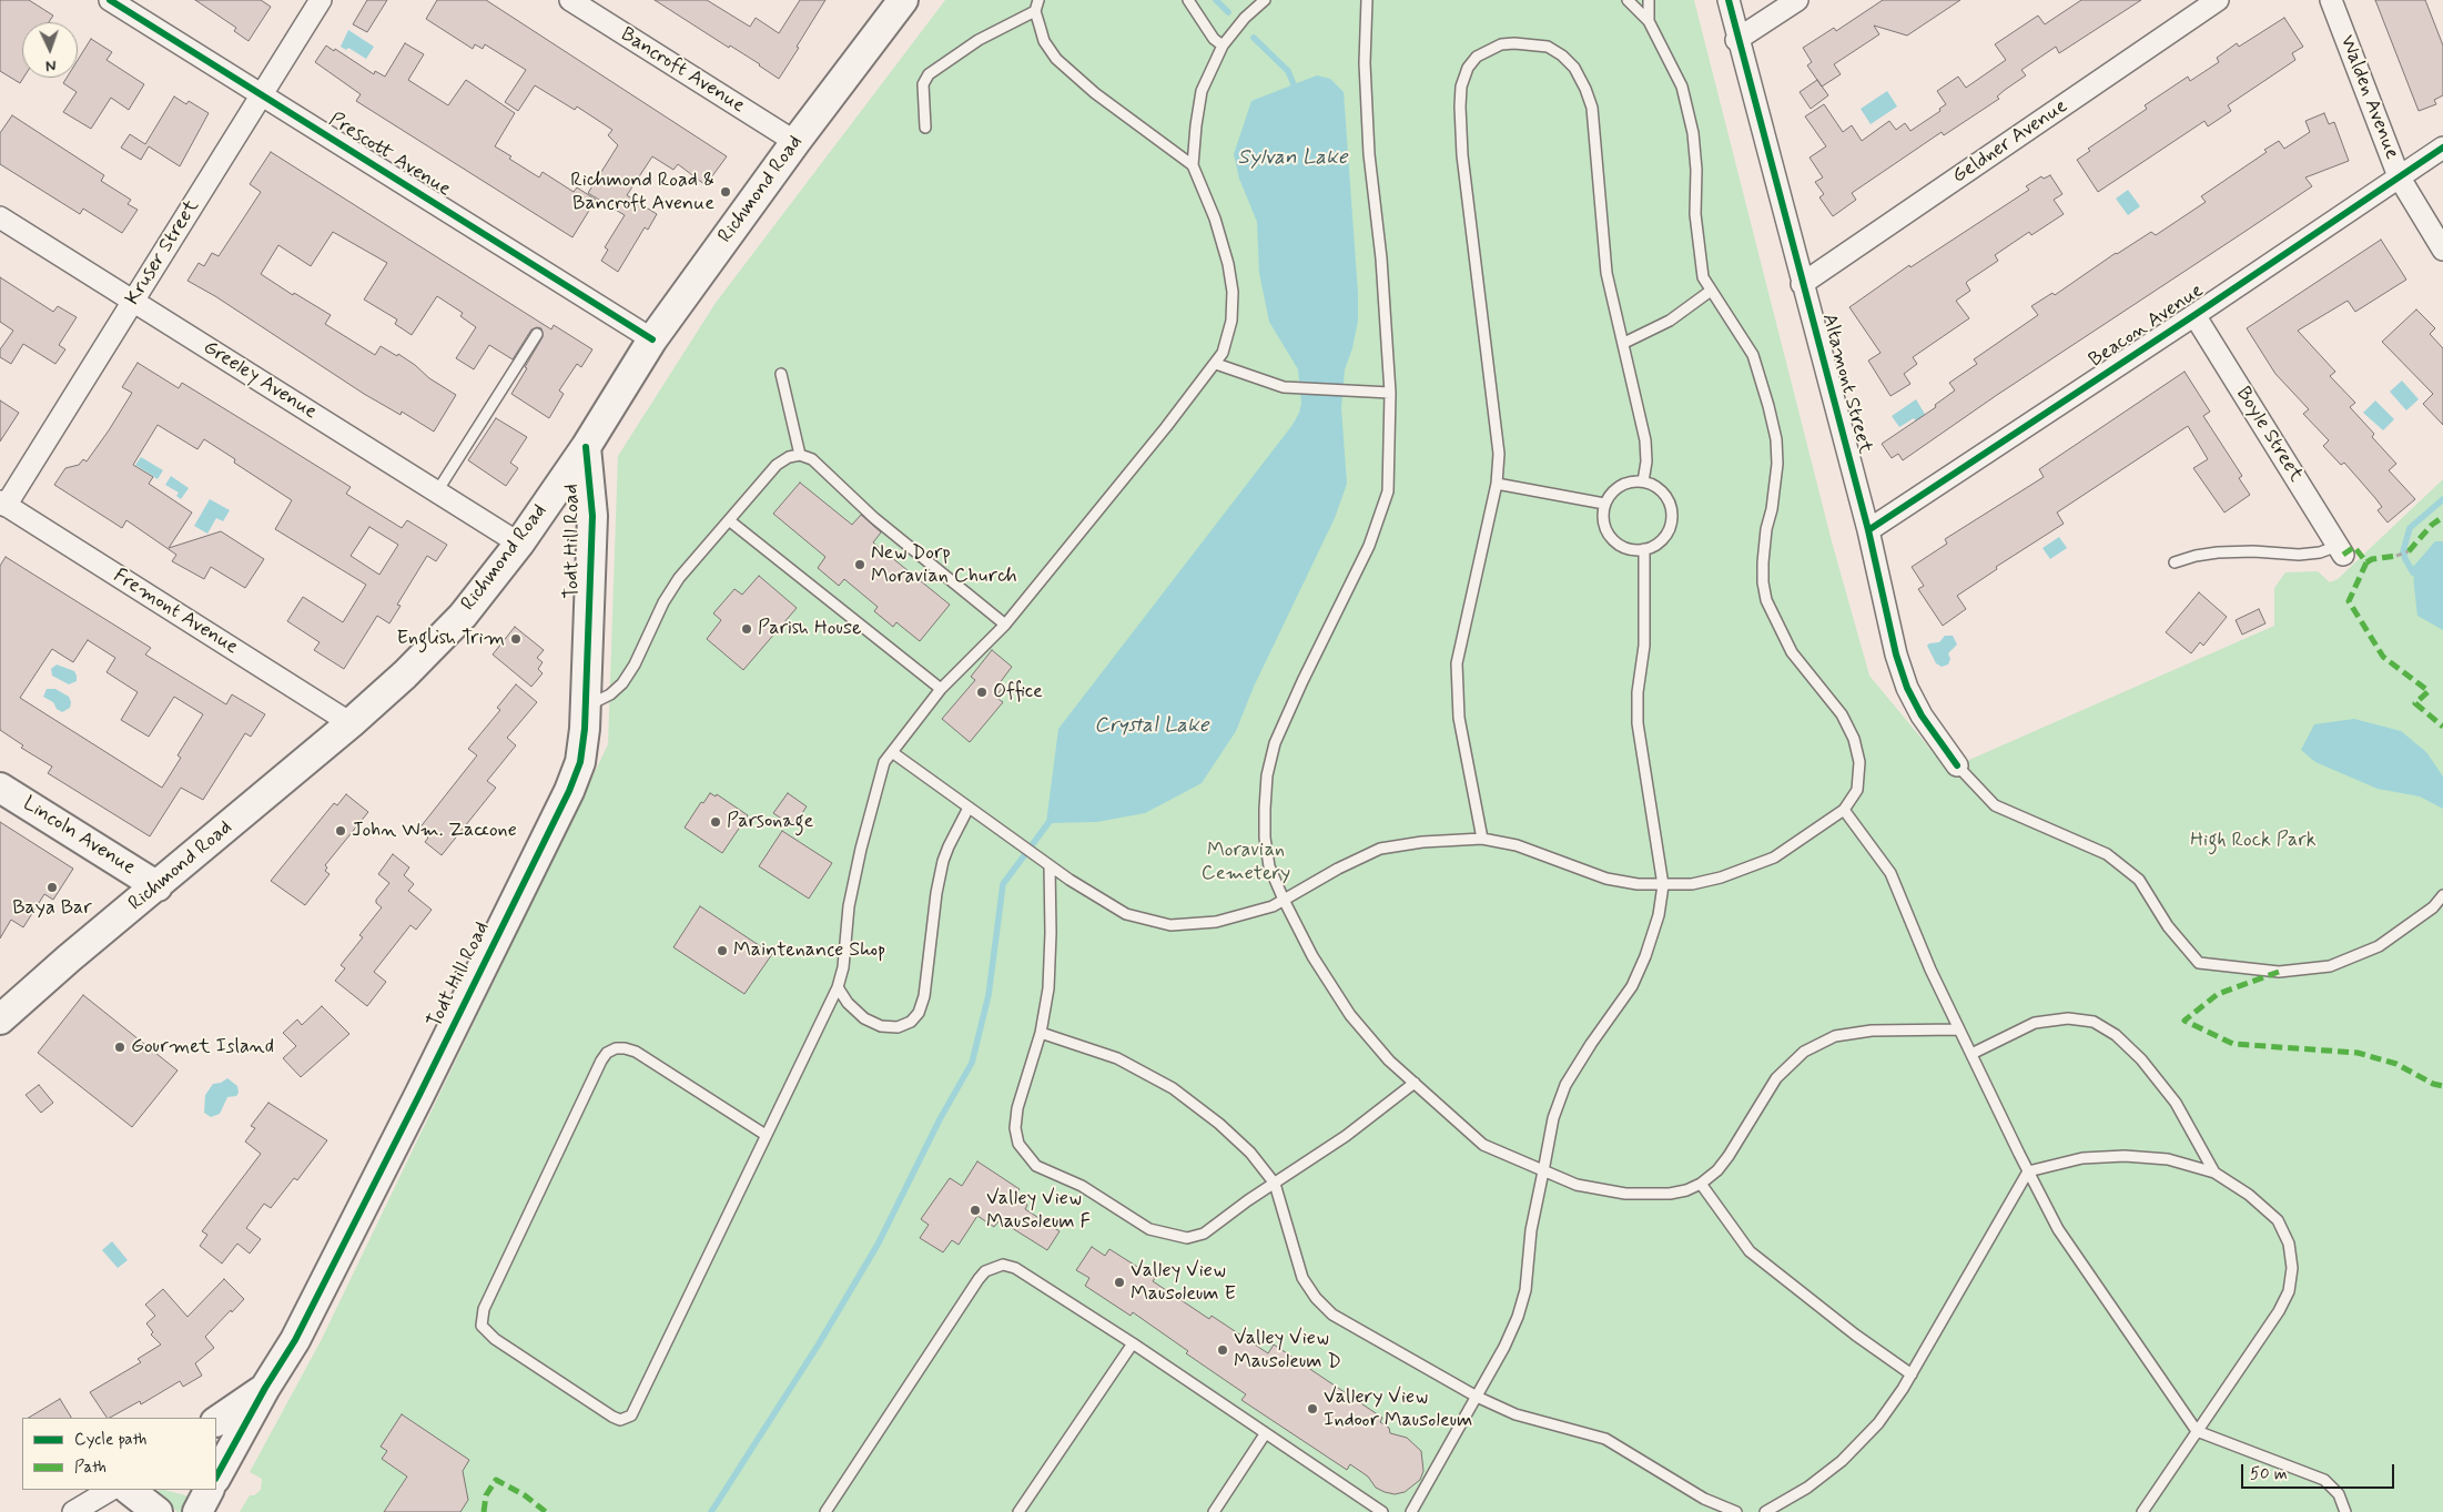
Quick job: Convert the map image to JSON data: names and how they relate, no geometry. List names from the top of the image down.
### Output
{
  "streets": {
    "street": [
      "Bancroft Avenue",
      "Walden Avenue",
      "Geldner Avenue",
      "Prescott Avenue",
      "Richmond Road",
      "Kruser Street",
      "Beacon Avenue",
      "Greeley Avenue",
      "Altamont Street",
      "Boyle Street",
      "Todt Hill Road",
      "Fremont Avenue",
      "Lincoln Avenue"
    ]
  },
  "crossings": [
    ["Bancroft Avenue", "Richmond Road"],
    ["Walden Avenue", "Beacon Avenue"],
    ["Geldner Avenue", "Altamont Street"],
    ["Prescott Avenue", "Richmond Road"],
    ["Prescott Avenue", "Kruser Street"],
    ["Richmond Road", "Greeley Avenue"],
    ["Richmond Road", "Todt Hill Road"],
    ["Richmond Road", "Fremont Avenue"],
    ["Richmond Road", "Lincoln Avenue"],
    ["Kruser Street", "Greeley Avenue"],
    ["Kruser Street", "Fremont Avenue"],
    ["Beacon Avenue", "Altamont Street"],
    ["Beacon Avenue", "Boyle Street"]
  ],
  "water": ["Sylvan Lake", "Crystal Lake"],
  "parks": ["High Rock Park", "Moravian Cemetery"],
  "places": [
    "Richmond Road & Bancroft Avenue",
    "New Dorp Moravian Church",
    "Parish House",
    "English Trim",
    "Office",
    "Parsonage",
    "John Wm. Zaccone",
    "Baya Bar",
    "Maintenance Shop",
    "Gourmet Island",
    "Valley View Mausoleum F",
    "Valley View Mausoleum E",
    "Valley View Mausoleum D",
    "Vallery View Indoor Mausoleum"
  ],
  "legend": ["Cycle path", "Path"],
  "scale_bar": "50 m",
  "north": "bottom"
}
